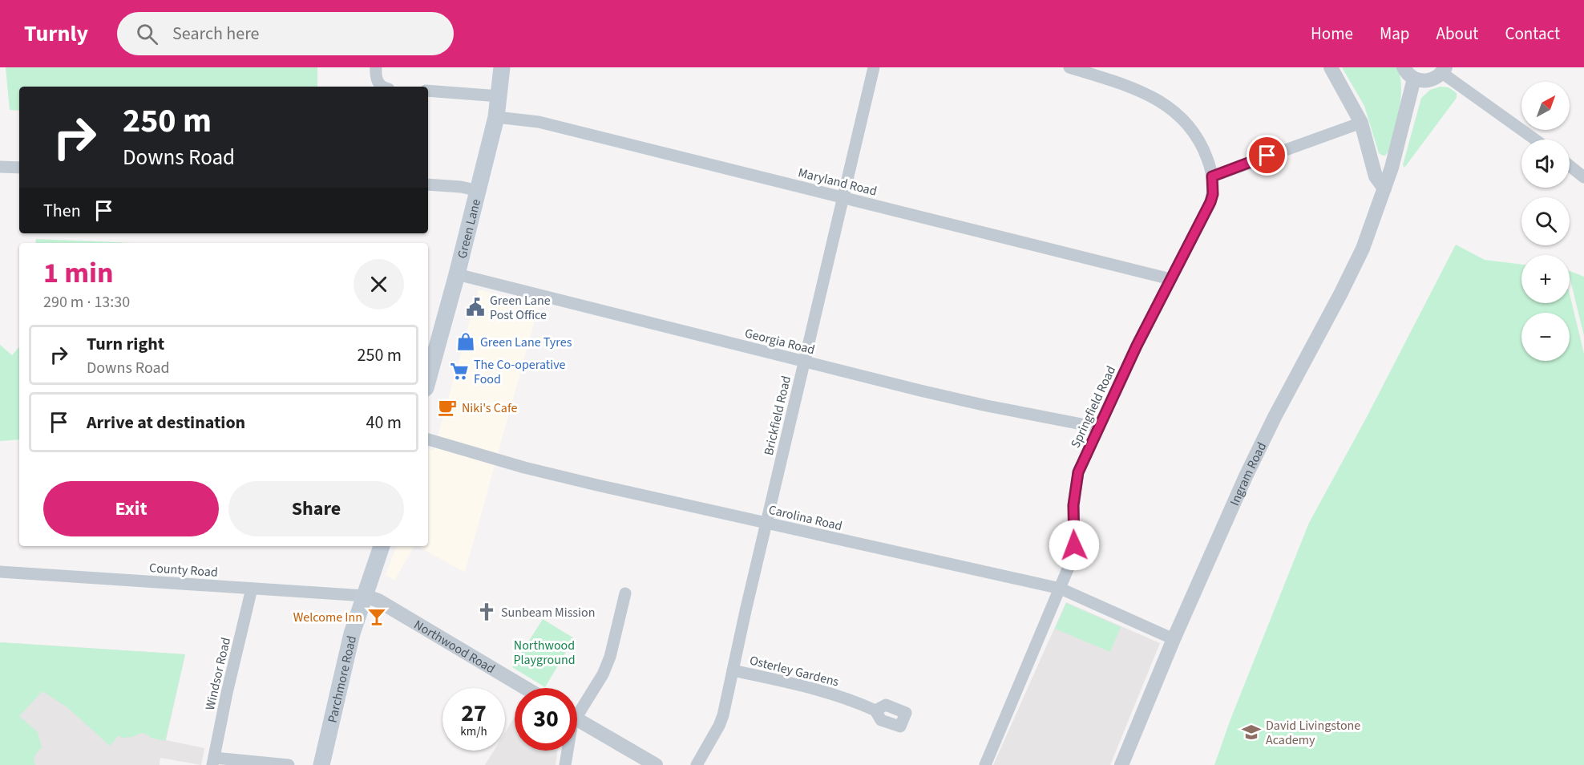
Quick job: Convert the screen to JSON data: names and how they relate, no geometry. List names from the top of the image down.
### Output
{
  "streets": {
    "main road": ["Green Lane", "Parchmore Road"],
    "street": [
      "Maryland Road",
      "Georgia Road",
      "Springfield Road",
      "Brickfield Road",
      "Ingram Road",
      "Carolina Road",
      "County Road",
      "Northwood Road",
      "Osterley Gardens",
      "Windsor Road"
    ]
  },
  "crossings": [
    ["Maryland Road", "Green Lane"],
    ["Maryland Road", "Springfield Road"],
    ["Maryland Road", "Brickfield Road"],
    ["Green Lane", "Georgia Road"],
    ["Georgia Road", "Springfield Road"],
    ["Georgia Road", "Brickfield Road"],
    ["Springfield Road", "Carolina Road"],
    ["Brickfield Road", "Carolina Road"],
    ["Brickfield Road", "Osterley Gardens"],
    ["Ingram Road", "Carolina Road"],
    ["County Road", "Northwood Road"],
    ["County Road", "Windsor Road"],
    ["County Road", "Parchmore Road"],
    ["Northwood Road", "Parchmore Road"]
  ],
  "parks": ["Northwood Playground"],
  "places": {
    "public building": ["Green Lane Post Office"],
    "shop": ["Green Lane Tyres"],
    "supermarket": ["The Co-operative Food"],
    "cafe": ["Niki's Cafe"],
    "church": ["Sunbeam Mission"],
    "bar": ["Welcome Inn"],
    "school or university": ["David Livingstone Academy"]
  },
  "north": "top right",
  "page": {
    "header": "Turnly",
    "search": "Search here",
    "nav": [
      "Home",
      "Map",
      "About",
      "Contact"
    ],
    "map_buttons": ["+", "−"],
    "turn": ["250 m", "Downs Road"],
    "then": "Then",
    "heading": ["1 min", "290 m · 13:30"],
    "list": [
      {
        "name": "Turn right",
        "note": "Downs Road",
        "value": "250 m"
      },
      {
        "name": "Arrive at destination",
        "value": "40 m"
      }
    ],
    "buttons": ["Exit", "Share"],
    "speed": "27 km/h",
    "limit": "30"
  }
}
